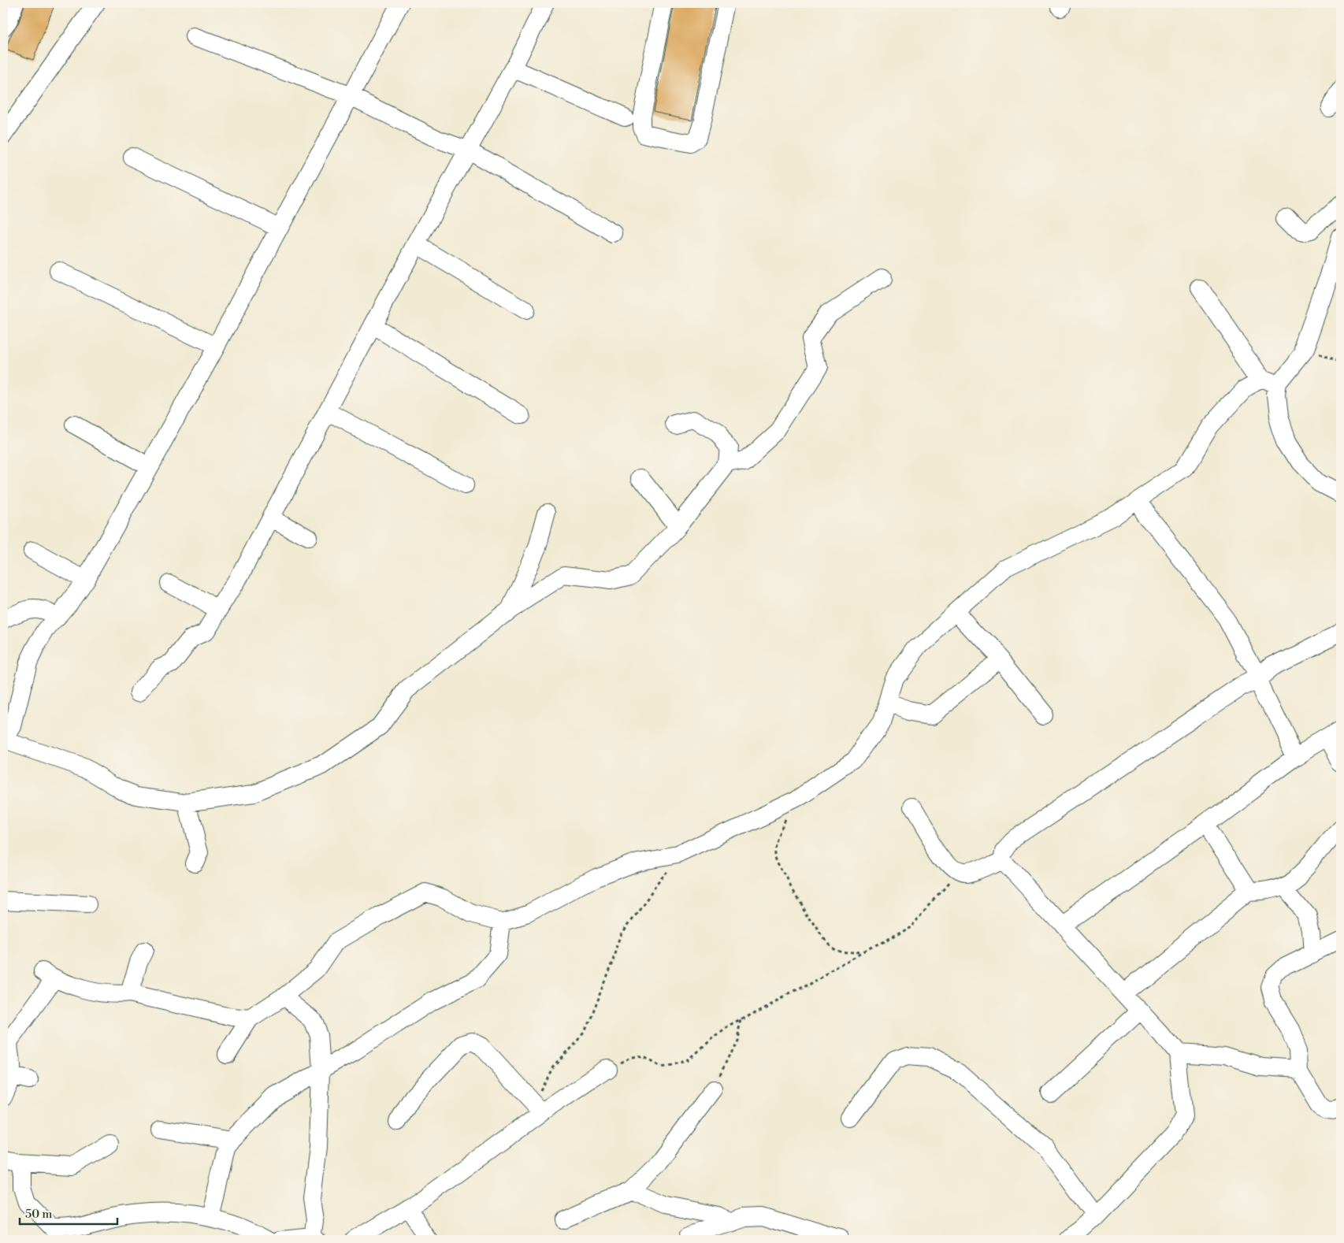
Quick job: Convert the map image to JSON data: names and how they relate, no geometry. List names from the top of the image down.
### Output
{
  "scale_bar": "50 m"
}
